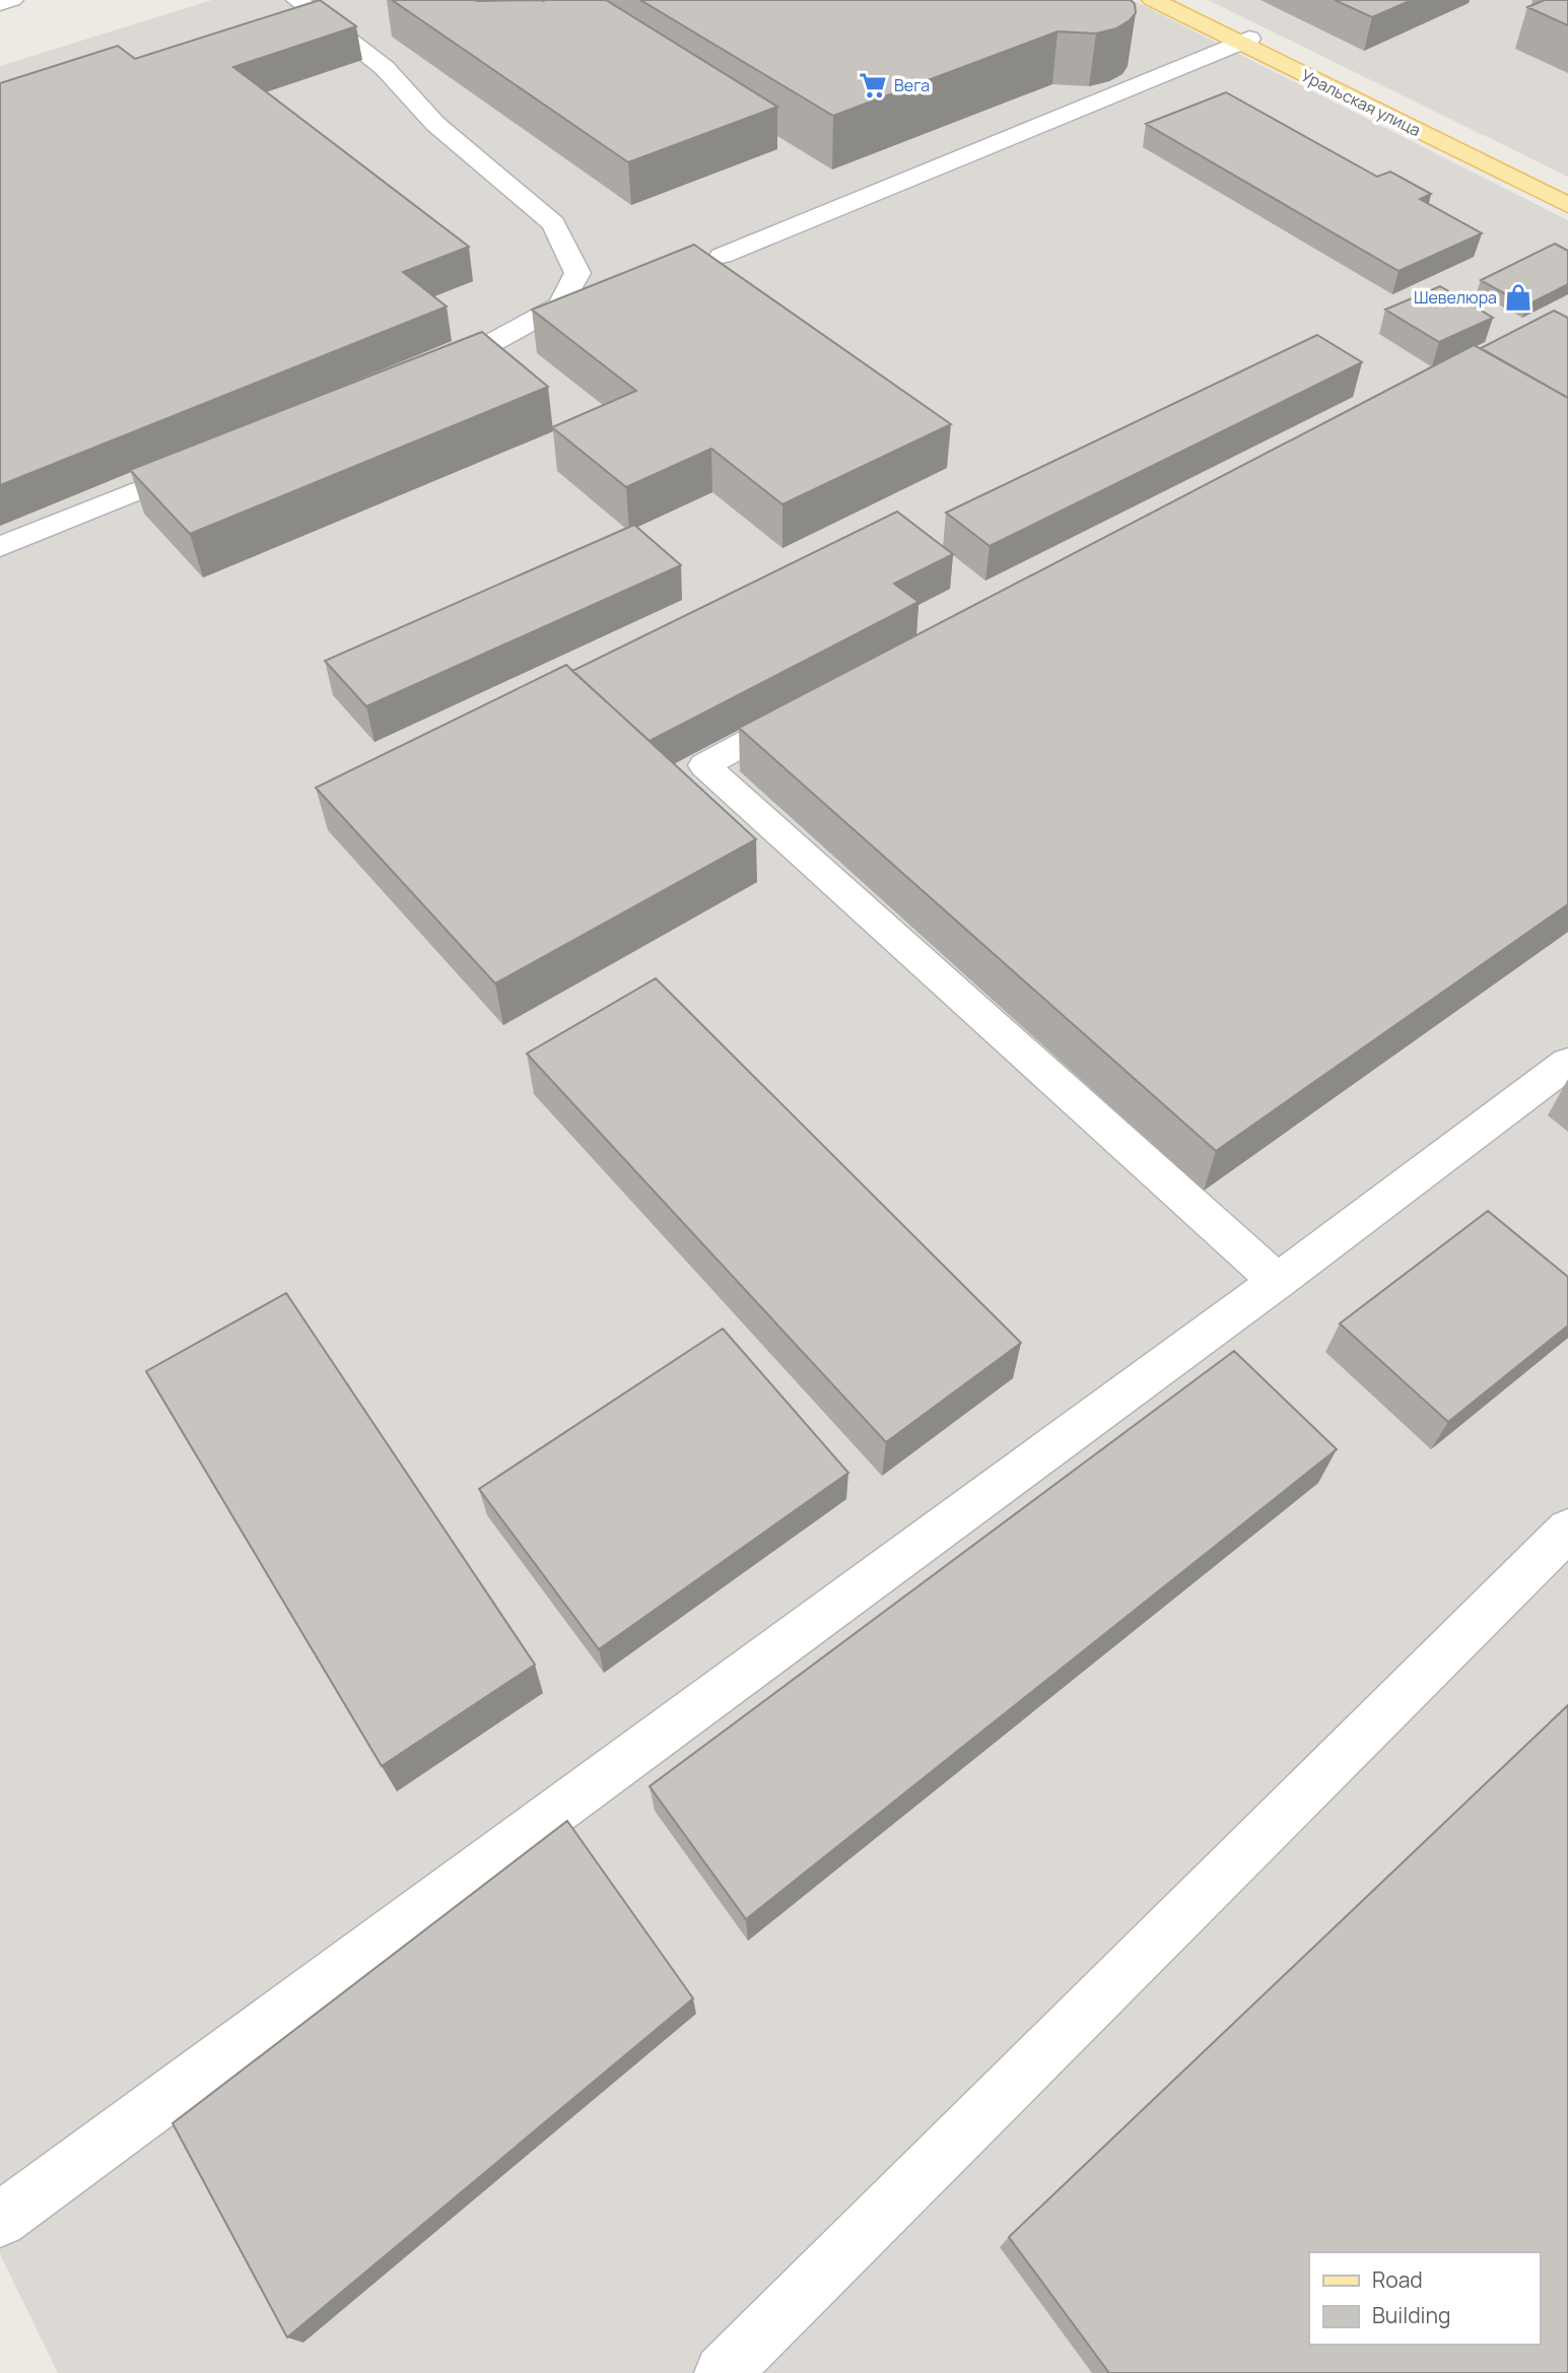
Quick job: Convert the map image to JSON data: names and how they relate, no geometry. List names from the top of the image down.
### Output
{
  "streets": {
    "main road": ["Уральская улица"]
  },
  "places": {
    "supermarket": ["Вега"],
    "shop": ["Шевелюра"]
  },
  "legend": ["Road", "Building"]
}
